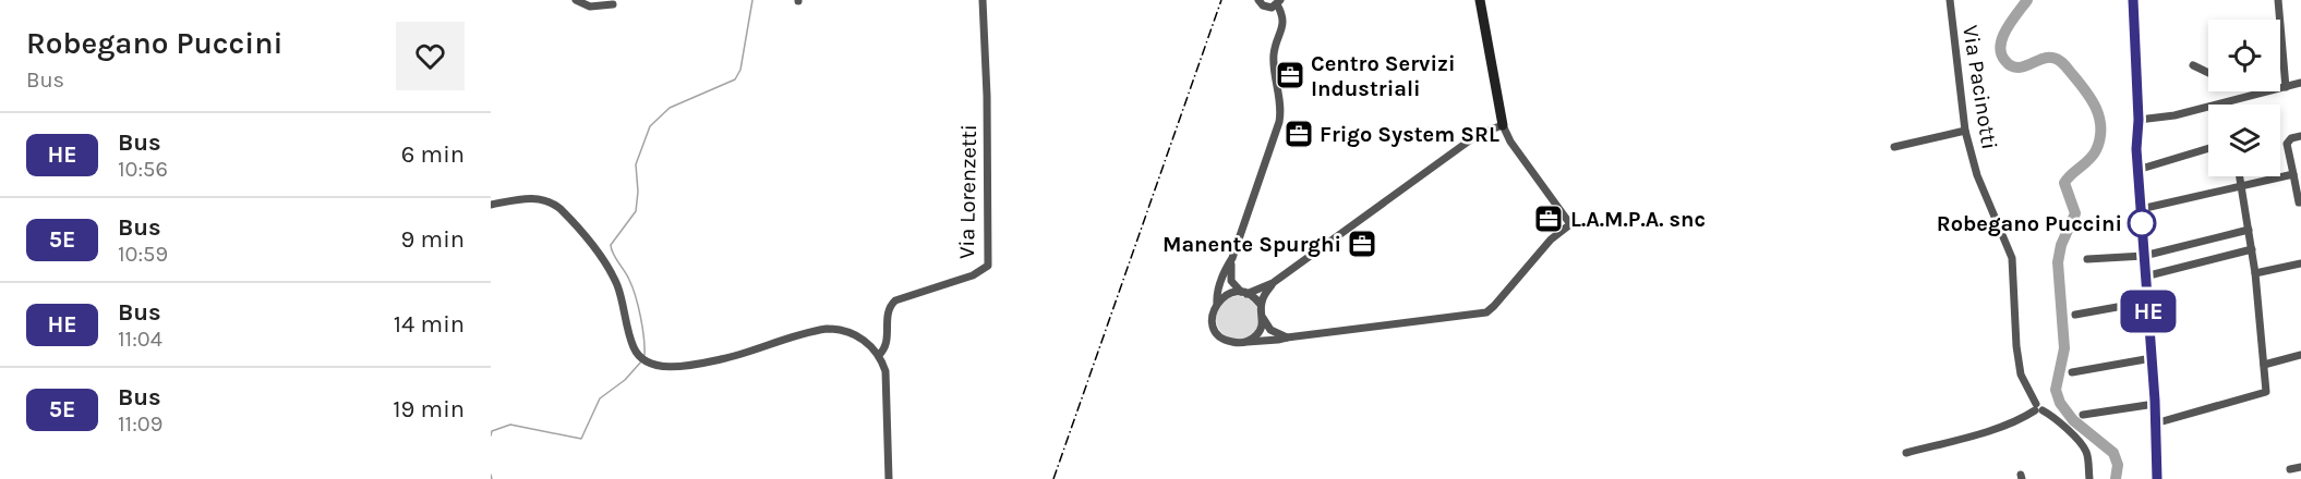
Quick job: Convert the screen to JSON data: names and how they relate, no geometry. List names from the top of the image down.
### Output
{
  "streets": {
    "street": ["Via Pacinotti", "Via Lorenzetti"]
  },
  "places": {
    "office": [
      "Centro Servizi Industriali",
      "Frigo System SRL",
      "L.A.M.P.A. snc",
      "Manente Spurghi"
    ],
    "other": ["Robegano Puccini"]
  },
  "lines": ["bus line HE"],
  "page": {
    "heading": ["Robegano Puccini", "Bus"],
    "on_map": "HE",
    "list": [
      {
        "mark": "HE",
        "name": "Bus",
        "note": "10:56",
        "value": "6 min"
      },
      {
        "mark": "5E",
        "name": "Bus",
        "note": "10:59",
        "value": "9 min"
      },
      {
        "mark": "HE",
        "name": "Bus",
        "note": "11:04",
        "value": "14 min"
      },
      {
        "mark": "5E",
        "name": "Bus",
        "note": "11:09",
        "value": "19 min"
      }
    ]
  }
}
